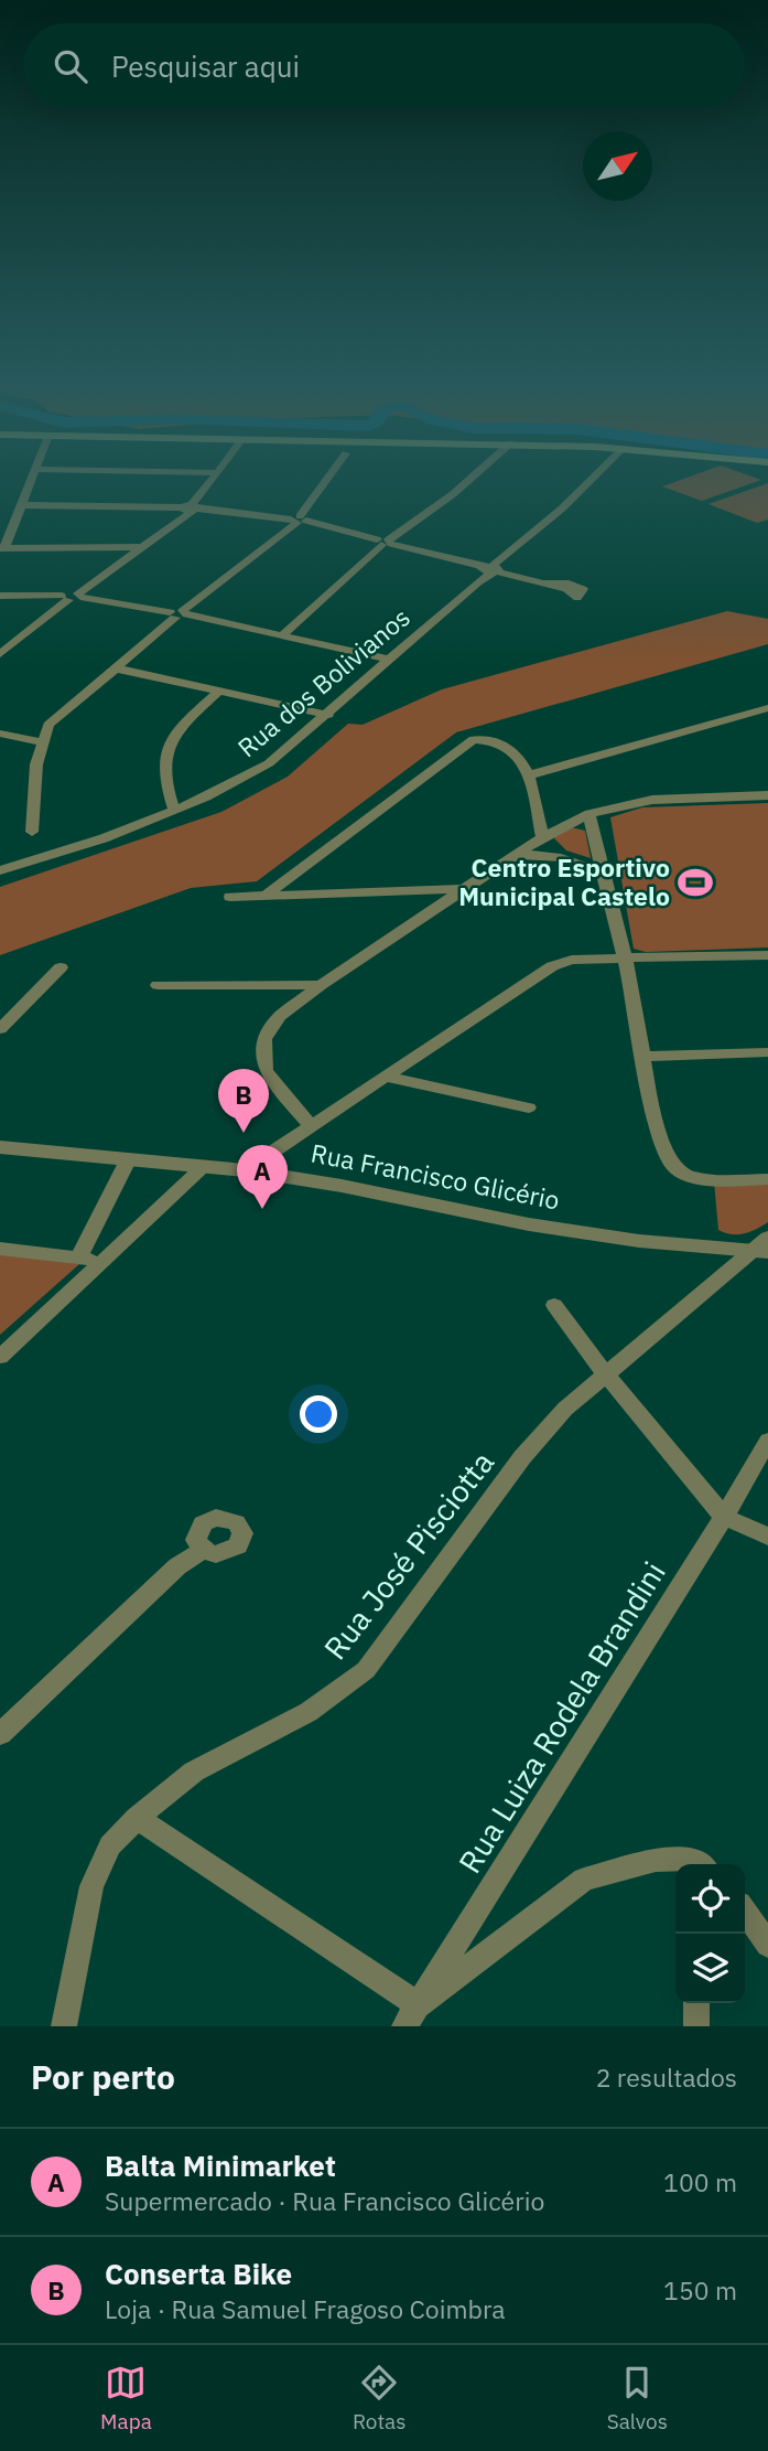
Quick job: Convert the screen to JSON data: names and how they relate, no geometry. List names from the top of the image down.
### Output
{
  "streets": {
    "street": [
      "Rua dos Bolivianos",
      "Rua Francisco Glicério",
      "Rua José Pisciotta",
      "Rua Luiza Rodela Brandini"
    ]
  },
  "crossings": [
    ["Rua Francisco Glicério", "Rua José Pisciotta"]
  ],
  "places": {
    "sports": ["Centro Esportivo Municipal Castelo"]
  },
  "north": "top right",
  "page": {
    "search": "Pesquisar aqui",
    "pins": ["B", "A"],
    "heading": ["Por perto", "2 resultados"],
    "list": [
      {
        "mark": "A",
        "name": "Balta Minimarket",
        "note": "Supermercado · Rua Francisco Glicério",
        "value": "100 m"
      },
      {
        "mark": "B",
        "name": "Conserta Bike",
        "note": "Loja · Rua Samuel Fragoso Coimbra",
        "value": "150 m"
      }
    ],
    "nav": ["Mapa", "Rotas", "Salvos"]
  }
}
